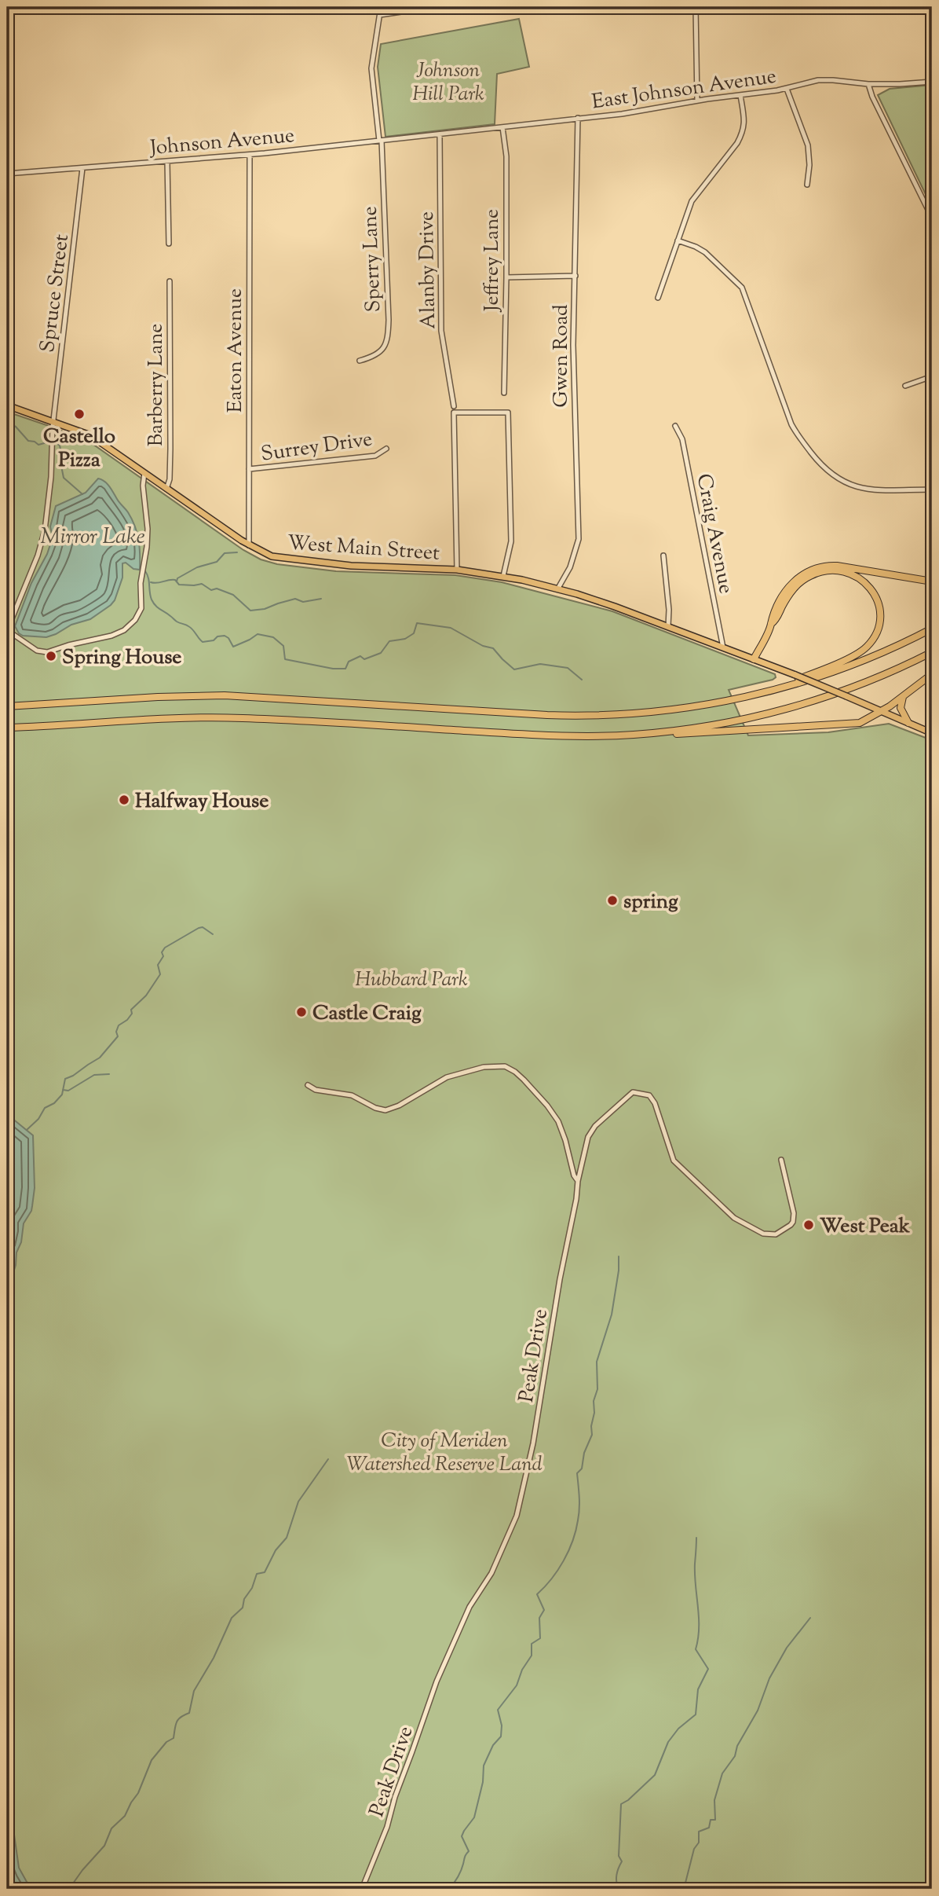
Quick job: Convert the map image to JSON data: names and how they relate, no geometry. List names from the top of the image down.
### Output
{
  "streets": {
    "main road": ["West Main Street"],
    "street": [
      "East Johnson Avenue",
      "Johnson Avenue",
      "Sperry Lane",
      "Jeffrey Lane",
      "Alanby Drive",
      "Spruce Street",
      "Eaton Avenue",
      "Gwen Road",
      "Barberry Lane",
      "Surrey Drive",
      "Craig Avenue",
      "Peak Drive"
    ]
  },
  "crossings": [
    ["East Johnson Avenue", "Johnson Avenue"],
    ["East Johnson Avenue", "Jeffrey Lane"],
    ["East Johnson Avenue", "Alanby Drive"],
    ["East Johnson Avenue", "Gwen Road"],
    ["Johnson Avenue", "Sperry Lane"],
    ["Johnson Avenue", "Alanby Drive"],
    ["Johnson Avenue", "Spruce Street"],
    ["Johnson Avenue", "Eaton Avenue"],
    ["Spruce Street", "West Main Street"],
    ["Eaton Avenue", "Surrey Drive"],
    ["Eaton Avenue", "West Main Street"],
    ["Gwen Road", "West Main Street"],
    ["Barberry Lane", "West Main Street"],
    ["Craig Avenue", "West Main Street"]
  ],
  "water": ["Mirror Lake"],
  "parks": ["Johnson Hill Park", "Hubbard Park", "City of Meriden Watershed Reserve Land"],
  "places": [
    "Castello Pizza",
    "Spring House",
    "Halfway House",
    "spring",
    "Castle Craig",
    "West Peak"
  ]
}
